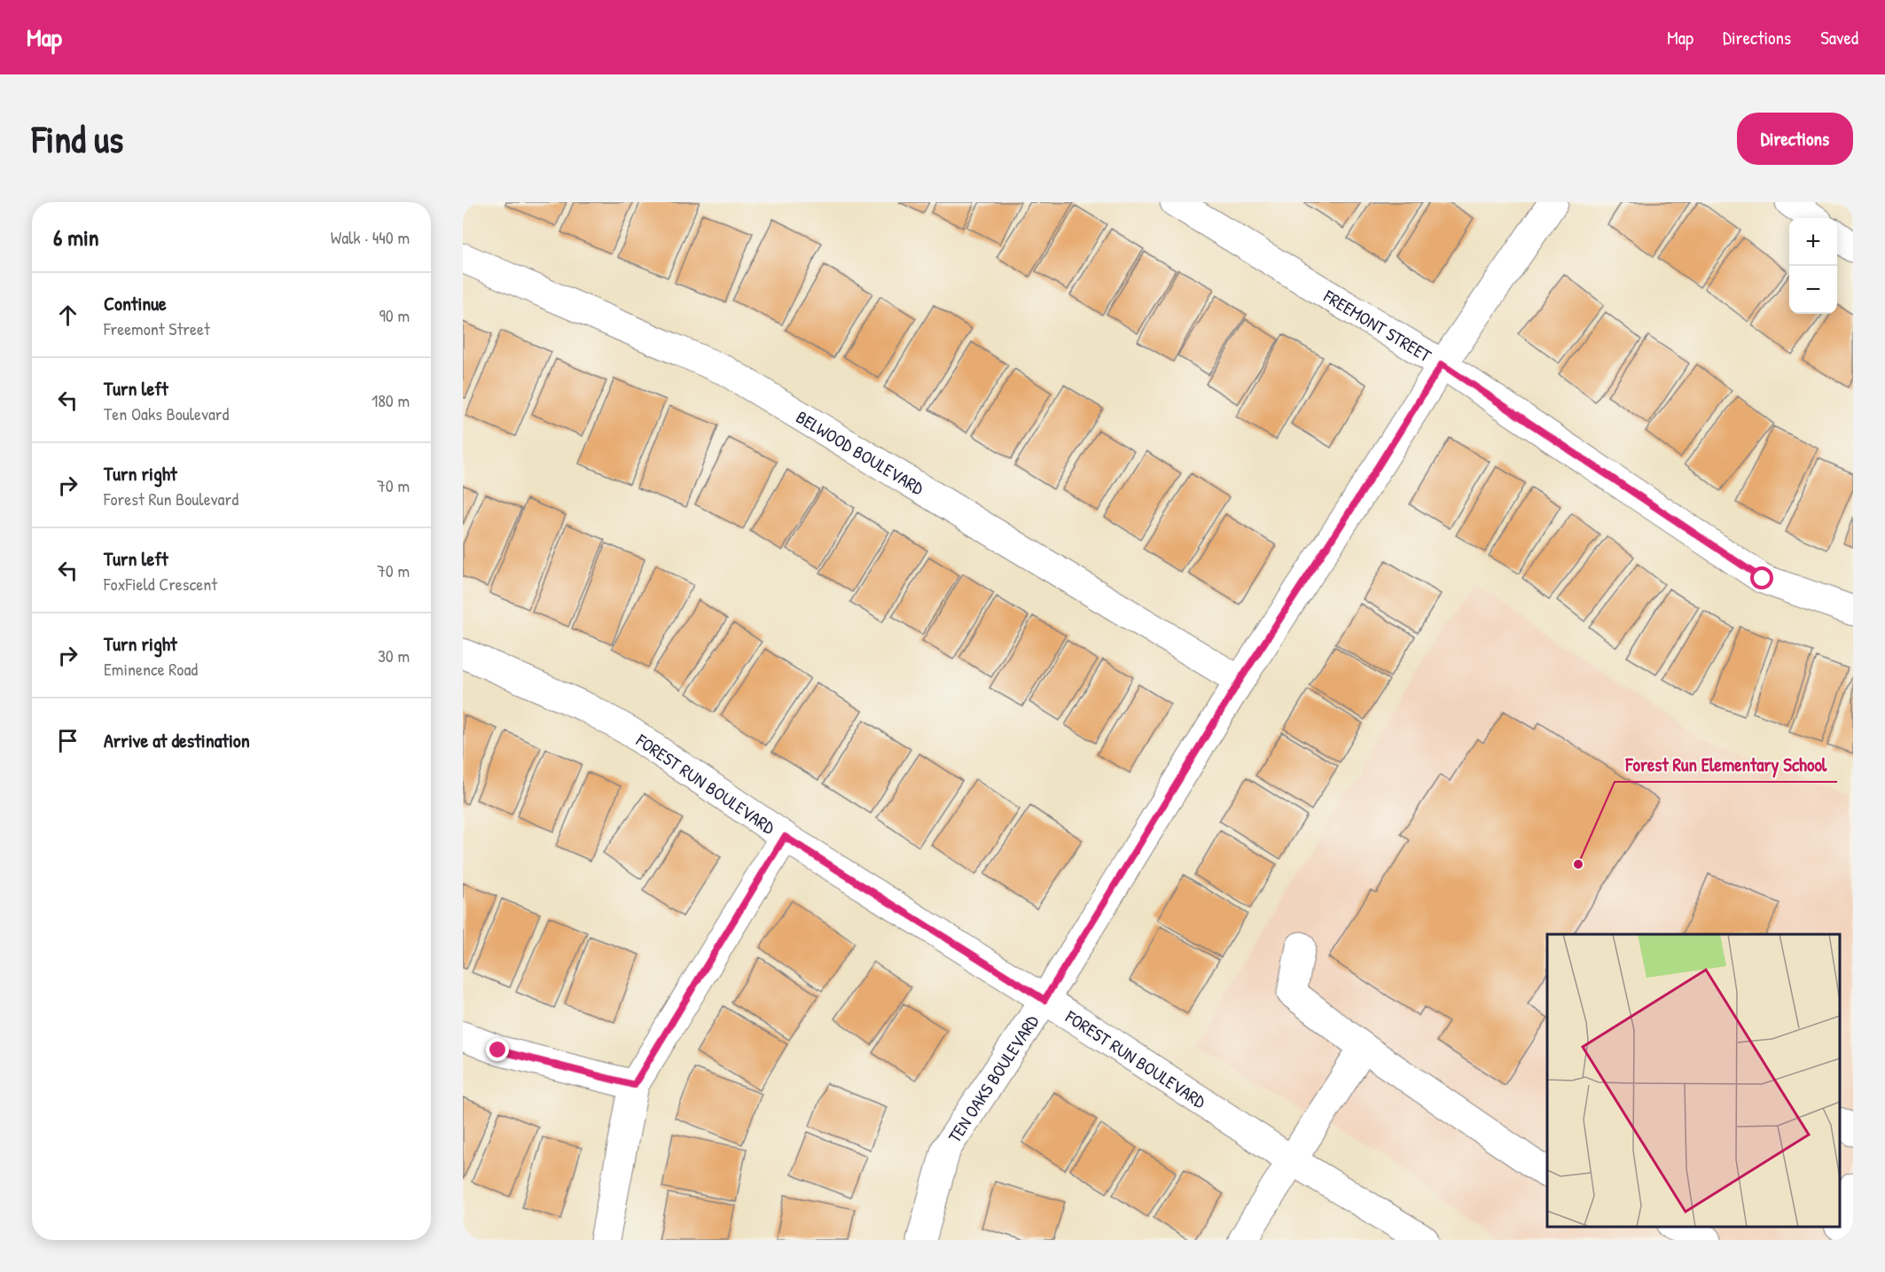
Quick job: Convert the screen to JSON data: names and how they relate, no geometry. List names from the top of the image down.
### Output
{
  "streets": {
    "street": [
      "FREEMONT STREET",
      "BELWOOD BOULEVARD",
      "FOREST RUN BOULEVARD",
      "TEN OAKS BOULEVARD"
    ]
  },
  "crossings": [
    ["FREEMONT STREET", "TEN OAKS BOULEVARD"],
    ["BELWOOD BOULEVARD", "TEN OAKS BOULEVARD"],
    ["FOREST RUN BOULEVARD", "TEN OAKS BOULEVARD"]
  ],
  "places": ["Forest Run Elementary School"],
  "page": {
    "header": "Map",
    "nav": ["Map", "Directions", "Saved"],
    "buttons": "Directions",
    "title": "Find us",
    "heading": ["6 min", "Walk · 440 m"],
    "map_buttons": ["+", "−"],
    "list": [
      ["Continue", "Freemont Street", "90 m"],
      ["Turn left", "Ten Oaks Boulevard", "180 m"],
      ["Turn right", "Forest Run Boulevard", "70 m"],
      ["Turn left", "FoxField Crescent", "70 m"],
      ["Turn right", "Eminence Road", "30 m"],
      "Arrive at destination"
    ]
  }
}
